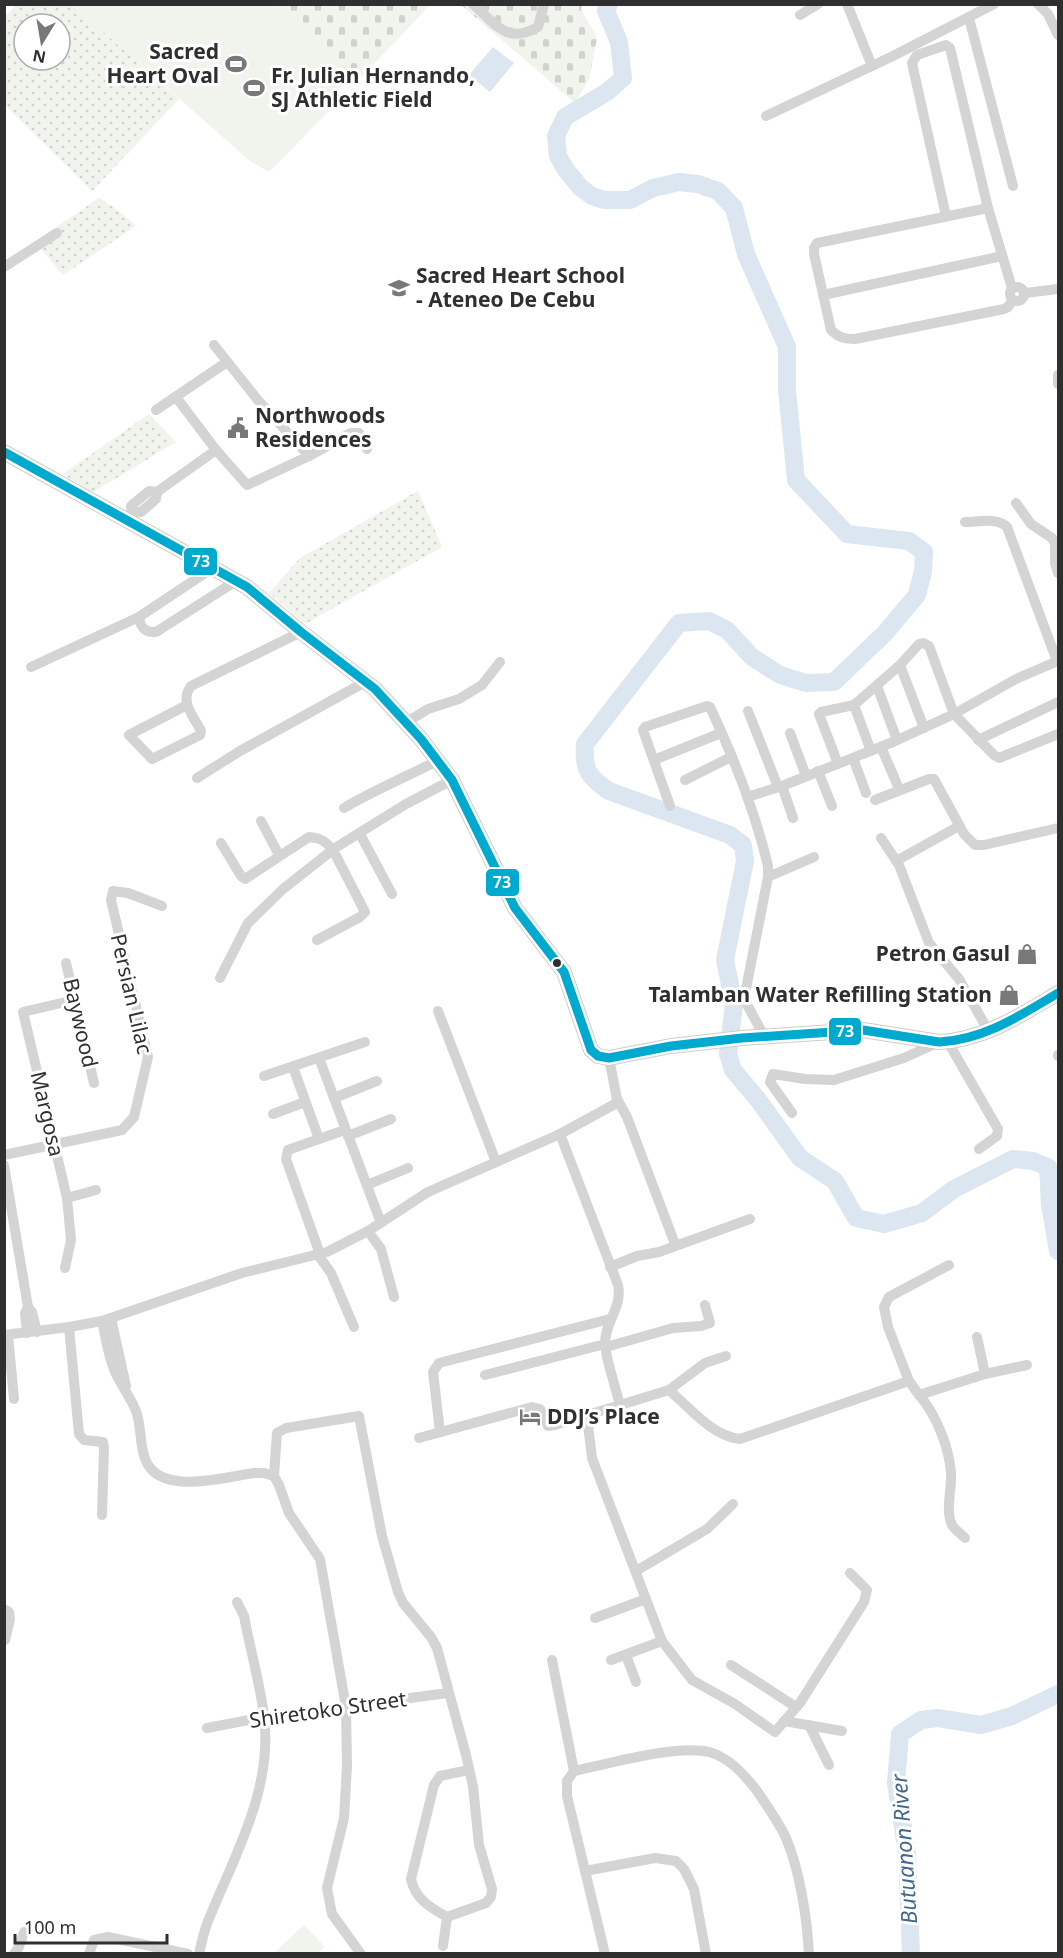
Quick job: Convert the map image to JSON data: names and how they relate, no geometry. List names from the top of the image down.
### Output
{
  "streets": {
    "street": [
      "Persian Lilac",
      "Baywood",
      "Margosa",
      "Shiretoko Street"
    ]
  },
  "crossings": [
    ["Persian Lilac", "Margosa"],
    ["Baywood", "Margosa"]
  ],
  "water": ["Butuanon River"],
  "places": {
    "sports": ["Sacred Heart Oval", "Fr. Julian Hernando, SJ Athletic Field"],
    "school or university": ["Sacred Heart School - Ateneo De Cebu"],
    "public building": ["Northwoods Residences"],
    "shop": ["Petron Gasul", "Talamban Water Refilling Station"],
    "hotel": ["DDJ’s Place"]
  },
  "lines": ["transit line 73"],
  "scale_bar": "100 m",
  "north": "bottom"
}
